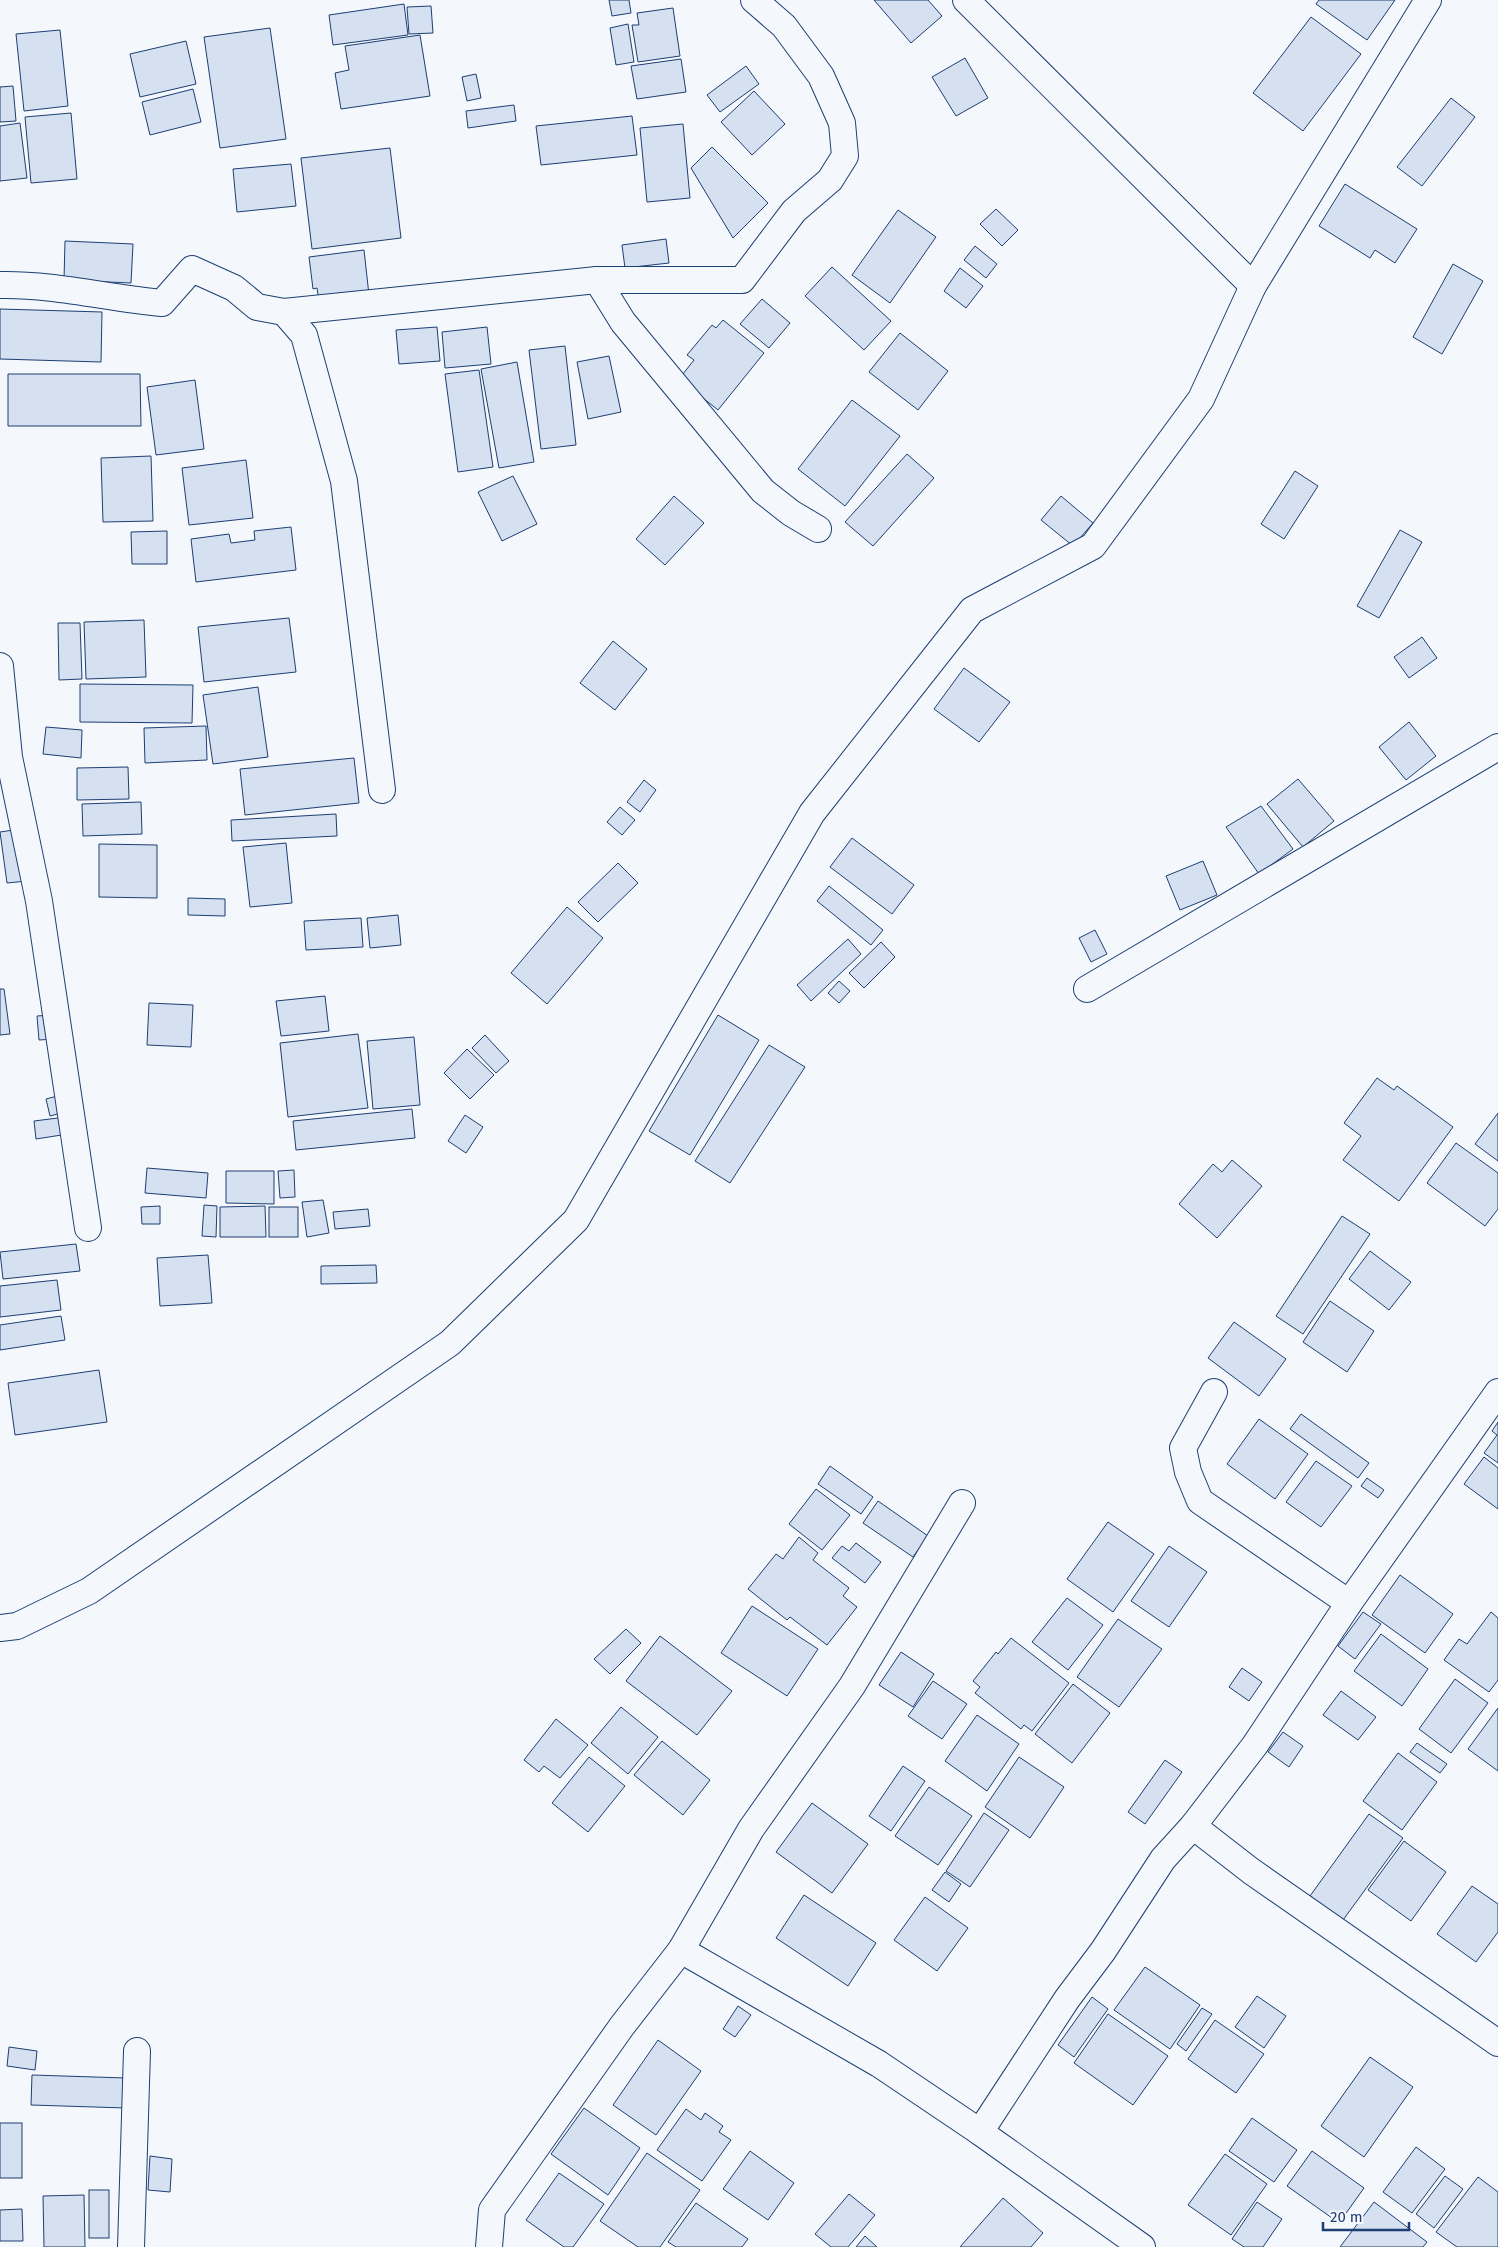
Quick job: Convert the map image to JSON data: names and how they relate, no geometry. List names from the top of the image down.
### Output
{
  "scale_bar": "20 m"
}
